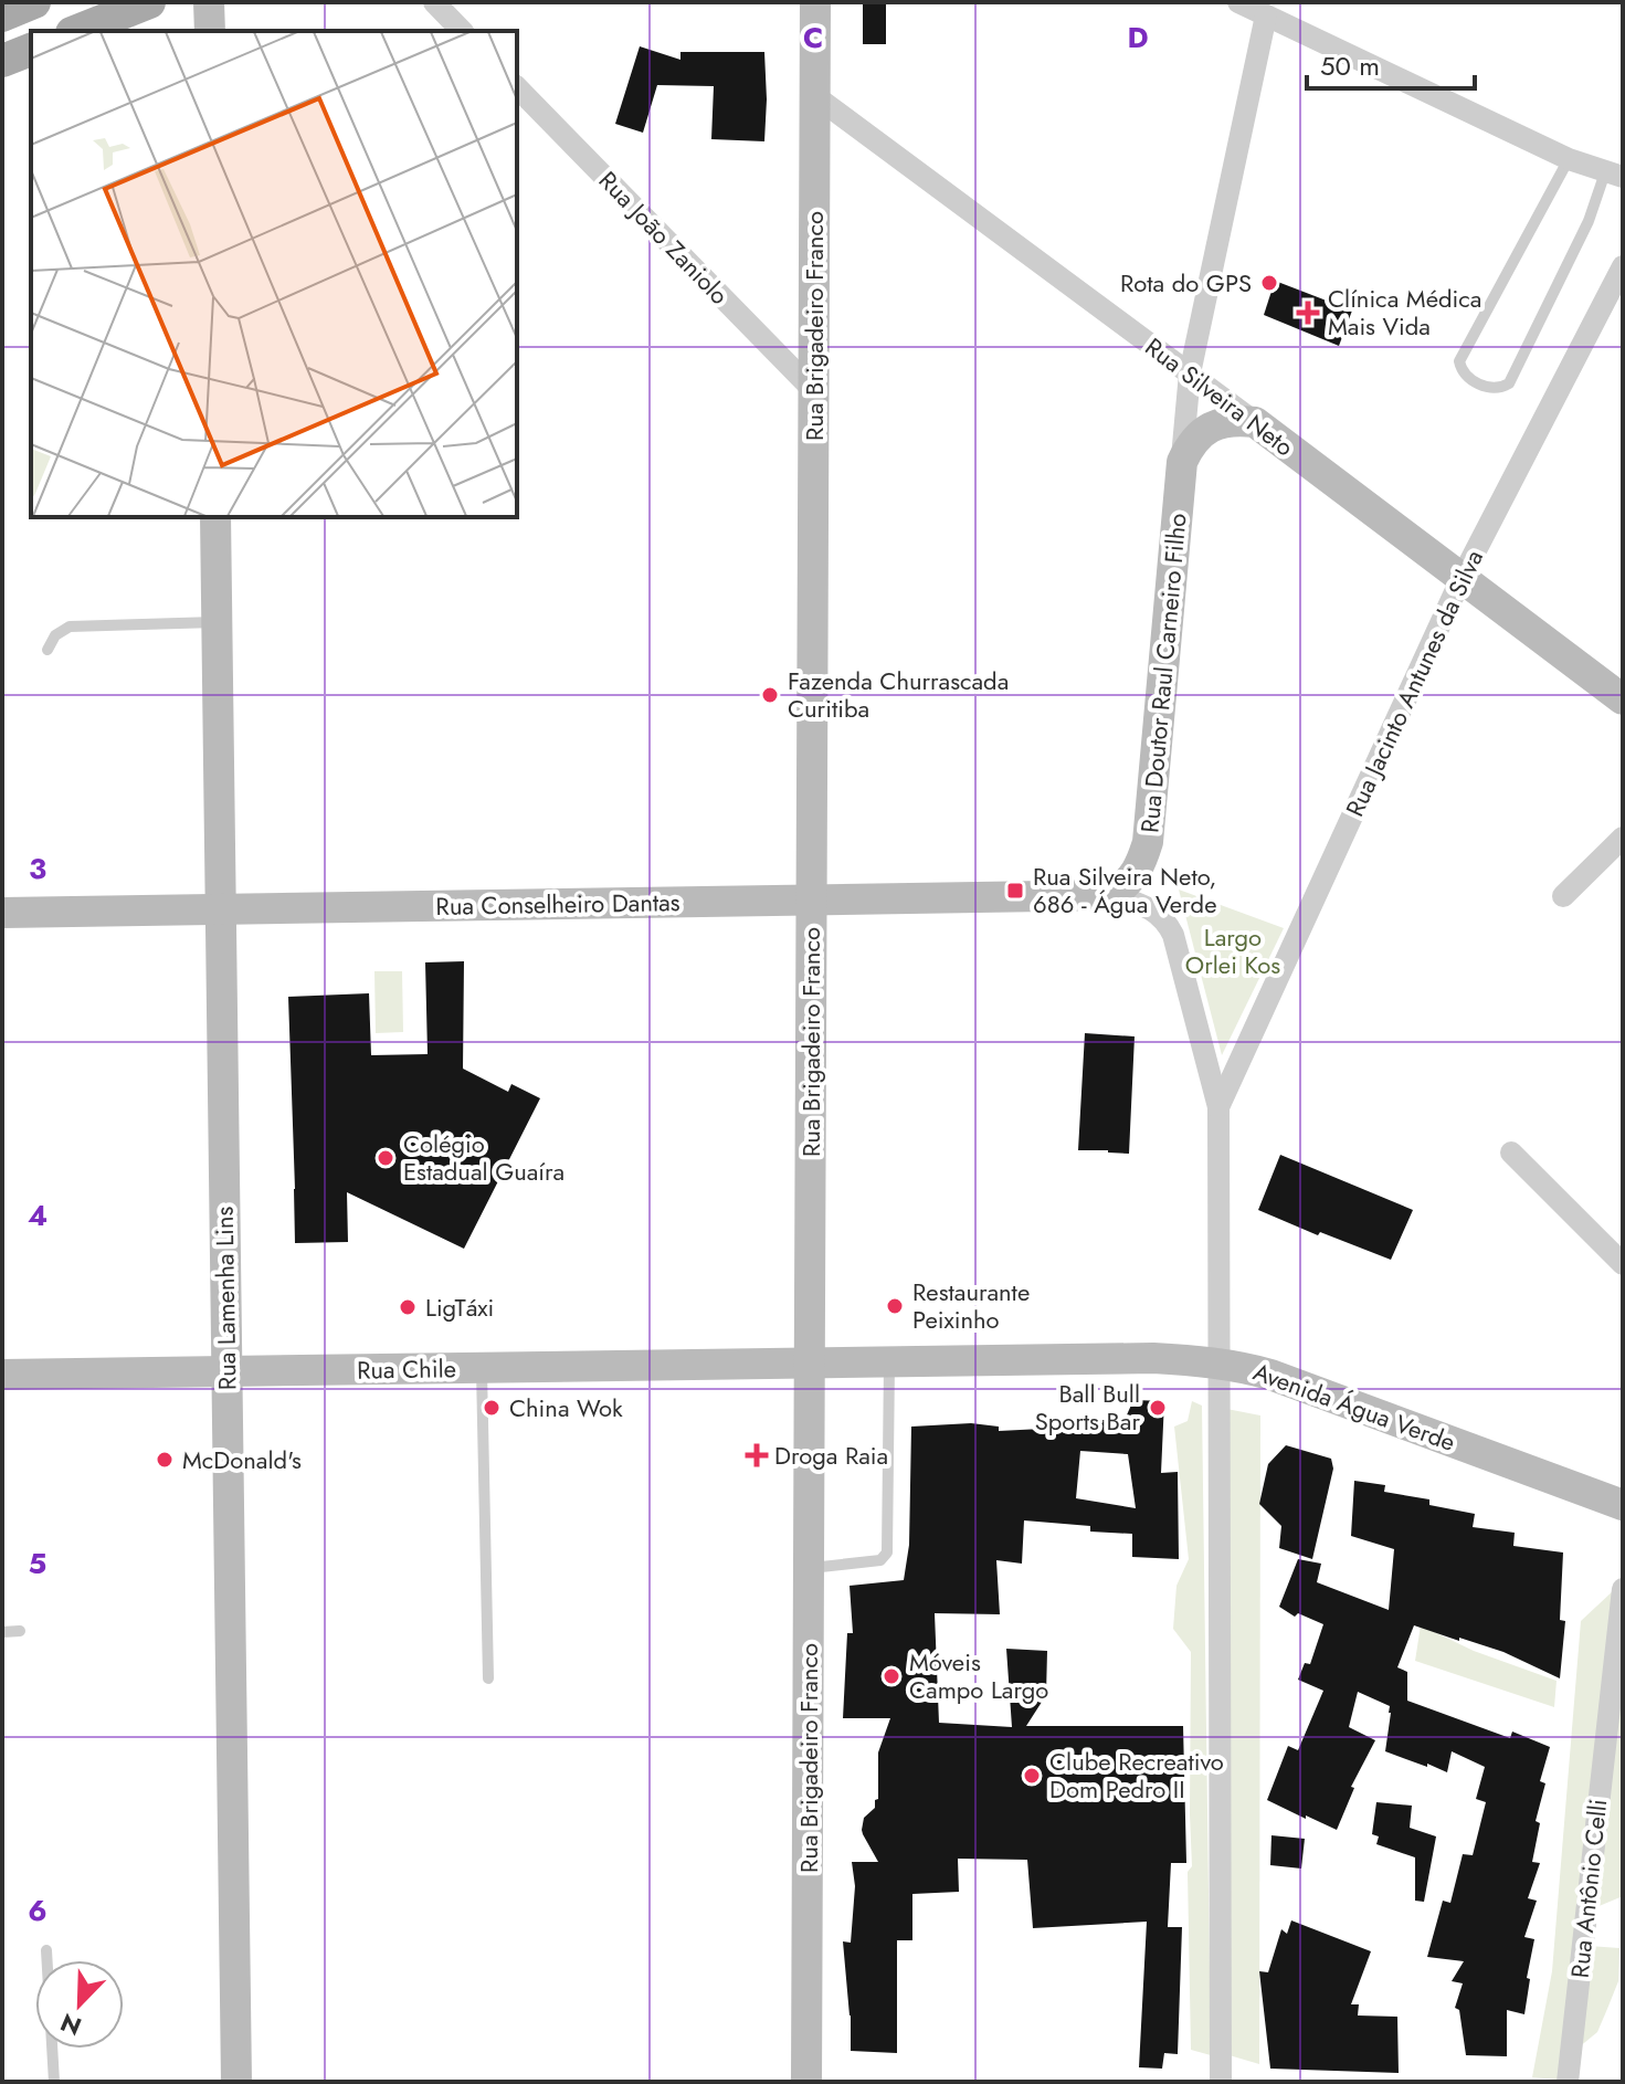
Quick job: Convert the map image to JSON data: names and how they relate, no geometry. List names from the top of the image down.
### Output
{
  "streets": {
    "main road": [
      "Rua Brigadeiro Franco",
      "Rua Silveira Neto",
      "Rua Doutor Raul Carneiro Filho",
      "Rua Conselheiro Dantas",
      "Rua Lamenha Lins",
      "Rua Chile",
      "Avenida Água Verde"
    ],
    "street": ["Rua João Zaniolo", "Rua Jacinto Antunes da Silva", "Rua Antônio Celli"]
  },
  "crossings": [
    ["Rua João Zaniolo", "Rua Brigadeiro Franco"],
    ["Rua Brigadeiro Franco", "Rua Silveira Neto"],
    ["Rua Brigadeiro Franco", "Rua Conselheiro Dantas"],
    ["Rua Brigadeiro Franco", "Rua Chile"],
    ["Rua Brigadeiro Franco", "Avenida Água Verde"],
    ["Rua Silveira Neto", "Rua Doutor Raul Carneiro Filho"],
    ["Rua Silveira Neto", "Rua Jacinto Antunes da Silva"],
    ["Rua Doutor Raul Carneiro Filho", "Rua Conselheiro Dantas"],
    ["Rua Conselheiro Dantas", "Rua Lamenha Lins"],
    ["Rua Lamenha Lins", "Rua Chile"],
    ["Rua Chile", "Avenida Água Verde"]
  ],
  "parks": ["Largo Orlei Kos"],
  "places": {
    "other": [
      "Rota do GPS",
      "Fazenda Churrascada Curitiba",
      "Colégio Estadual Guaíra",
      "Restaurante Peixinho",
      "LigTáxi",
      "China Wok",
      "Ball Bull Sports Bar",
      "McDonald's",
      "Móveis Campo Largo",
      "Clube Recreativo Dom Pedro II"
    ],
    "health": ["Clínica Médica Mais Vida", "Droga Raia"],
    "transit": ["Rua Silveira Neto, 686 - Água Verde"]
  },
  "scale_bar": "50 m",
  "north": "bottom left",
  "grid": {
    "columns": ["C", "D"],
    "rows": [
      "3",
      "4",
      "5",
      "6"
    ]
  }
}
